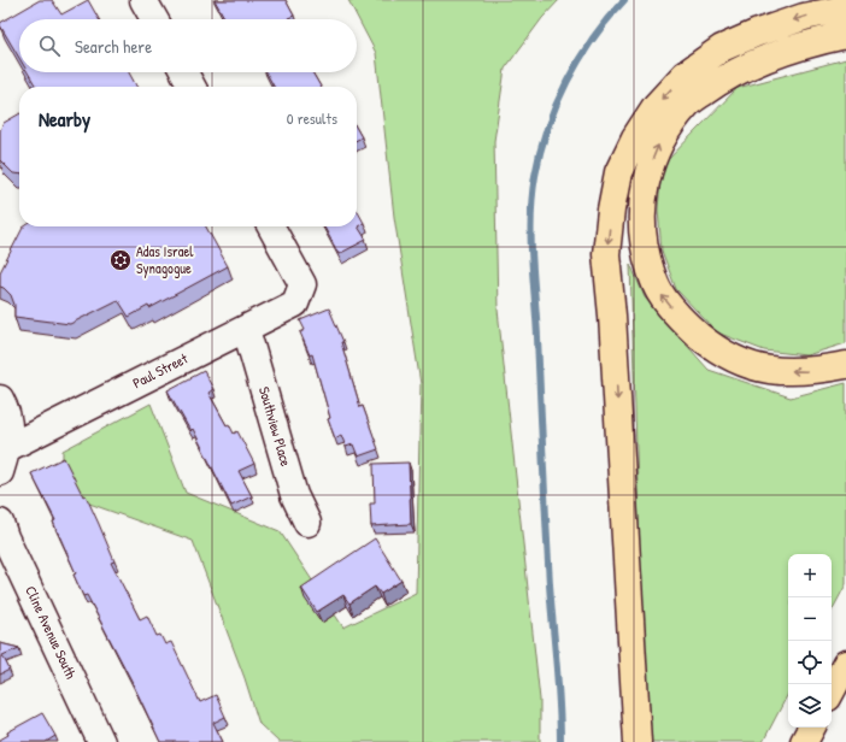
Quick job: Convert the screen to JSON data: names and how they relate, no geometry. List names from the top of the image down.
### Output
{
  "streets": {
    "street": ["Paul Street", "Southview Place", "Cline Avenue South"]
  },
  "crossings": [
    ["Paul Street", "Southview Place"]
  ],
  "places": {
    "synagogue": ["Adas Israel Synagogue"]
  },
  "page": {
    "search": "Search here",
    "heading": ["Nearby", "0 results"],
    "map_buttons": ["+", "−"]
  }
}
